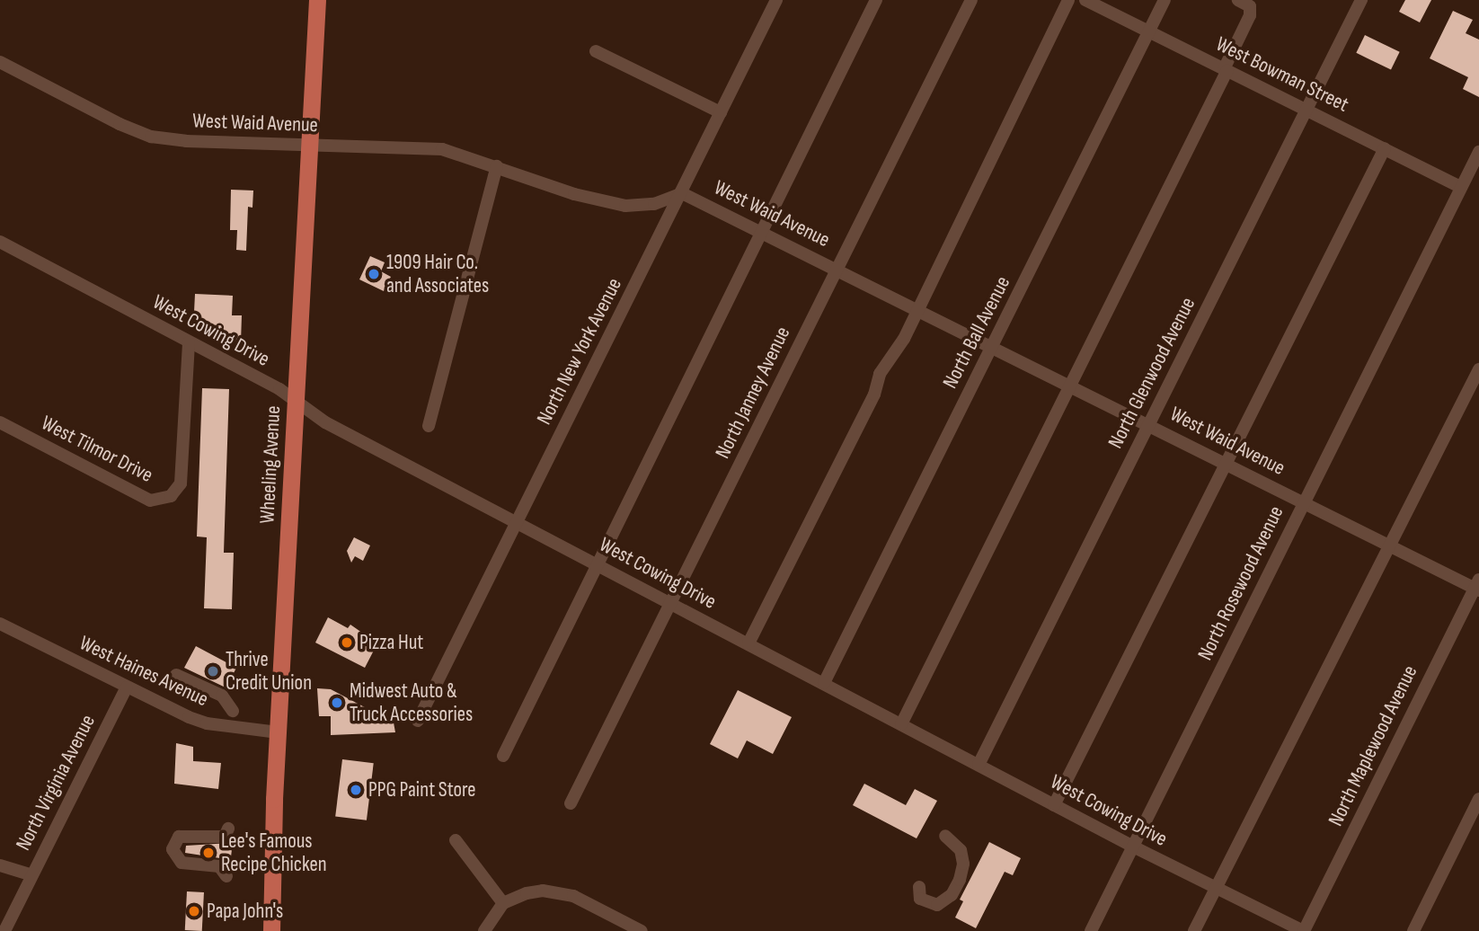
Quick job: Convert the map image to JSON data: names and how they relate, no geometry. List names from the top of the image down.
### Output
{
  "streets": {
    "main road": ["Wheeling Avenue"],
    "street": [
      "West Bowman Street",
      "West Waid Avenue",
      "West Cowing Drive",
      "North Ball Avenue",
      "North New York Avenue",
      "North Glenwood Avenue",
      "North Janney Avenue",
      "West Tilmor Drive",
      "North Rosewood Avenue",
      "West Haines Avenue",
      "North Maplewood Avenue",
      "North Virginia Avenue"
    ]
  },
  "crossings": [
    ["West Bowman Street", "North Ball Avenue"],
    ["West Bowman Street", "North Glenwood Avenue"],
    ["West Bowman Street", "North Rosewood Avenue"],
    ["West Waid Avenue", "North Ball Avenue"],
    ["West Waid Avenue", "North New York Avenue"],
    ["West Waid Avenue", "North Glenwood Avenue"],
    ["West Waid Avenue", "North Janney Avenue"],
    ["West Waid Avenue", "Wheeling Avenue"],
    ["West Waid Avenue", "North Rosewood Avenue"],
    ["West Waid Avenue", "North Maplewood Avenue"],
    ["West Cowing Drive", "North Ball Avenue"],
    ["West Cowing Drive", "North New York Avenue"],
    ["West Cowing Drive", "North Glenwood Avenue"],
    ["West Cowing Drive", "North Janney Avenue"],
    ["West Cowing Drive", "West Tilmor Drive"],
    ["West Cowing Drive", "Wheeling Avenue"],
    ["West Cowing Drive", "North Rosewood Avenue"],
    ["West Cowing Drive", "North Maplewood Avenue"],
    ["Wheeling Avenue", "West Haines Avenue"],
    ["West Haines Avenue", "North Virginia Avenue"]
  ],
  "places": [
    "1909 Hair Co. and Associates",
    "Pizza Hut",
    "Thrive Credit Union",
    "Midwest Auto & Truck Accessories",
    "PPG Paint Store",
    "Lee's Famous Recipe Chicken",
    "Papa John's"
  ]
}
